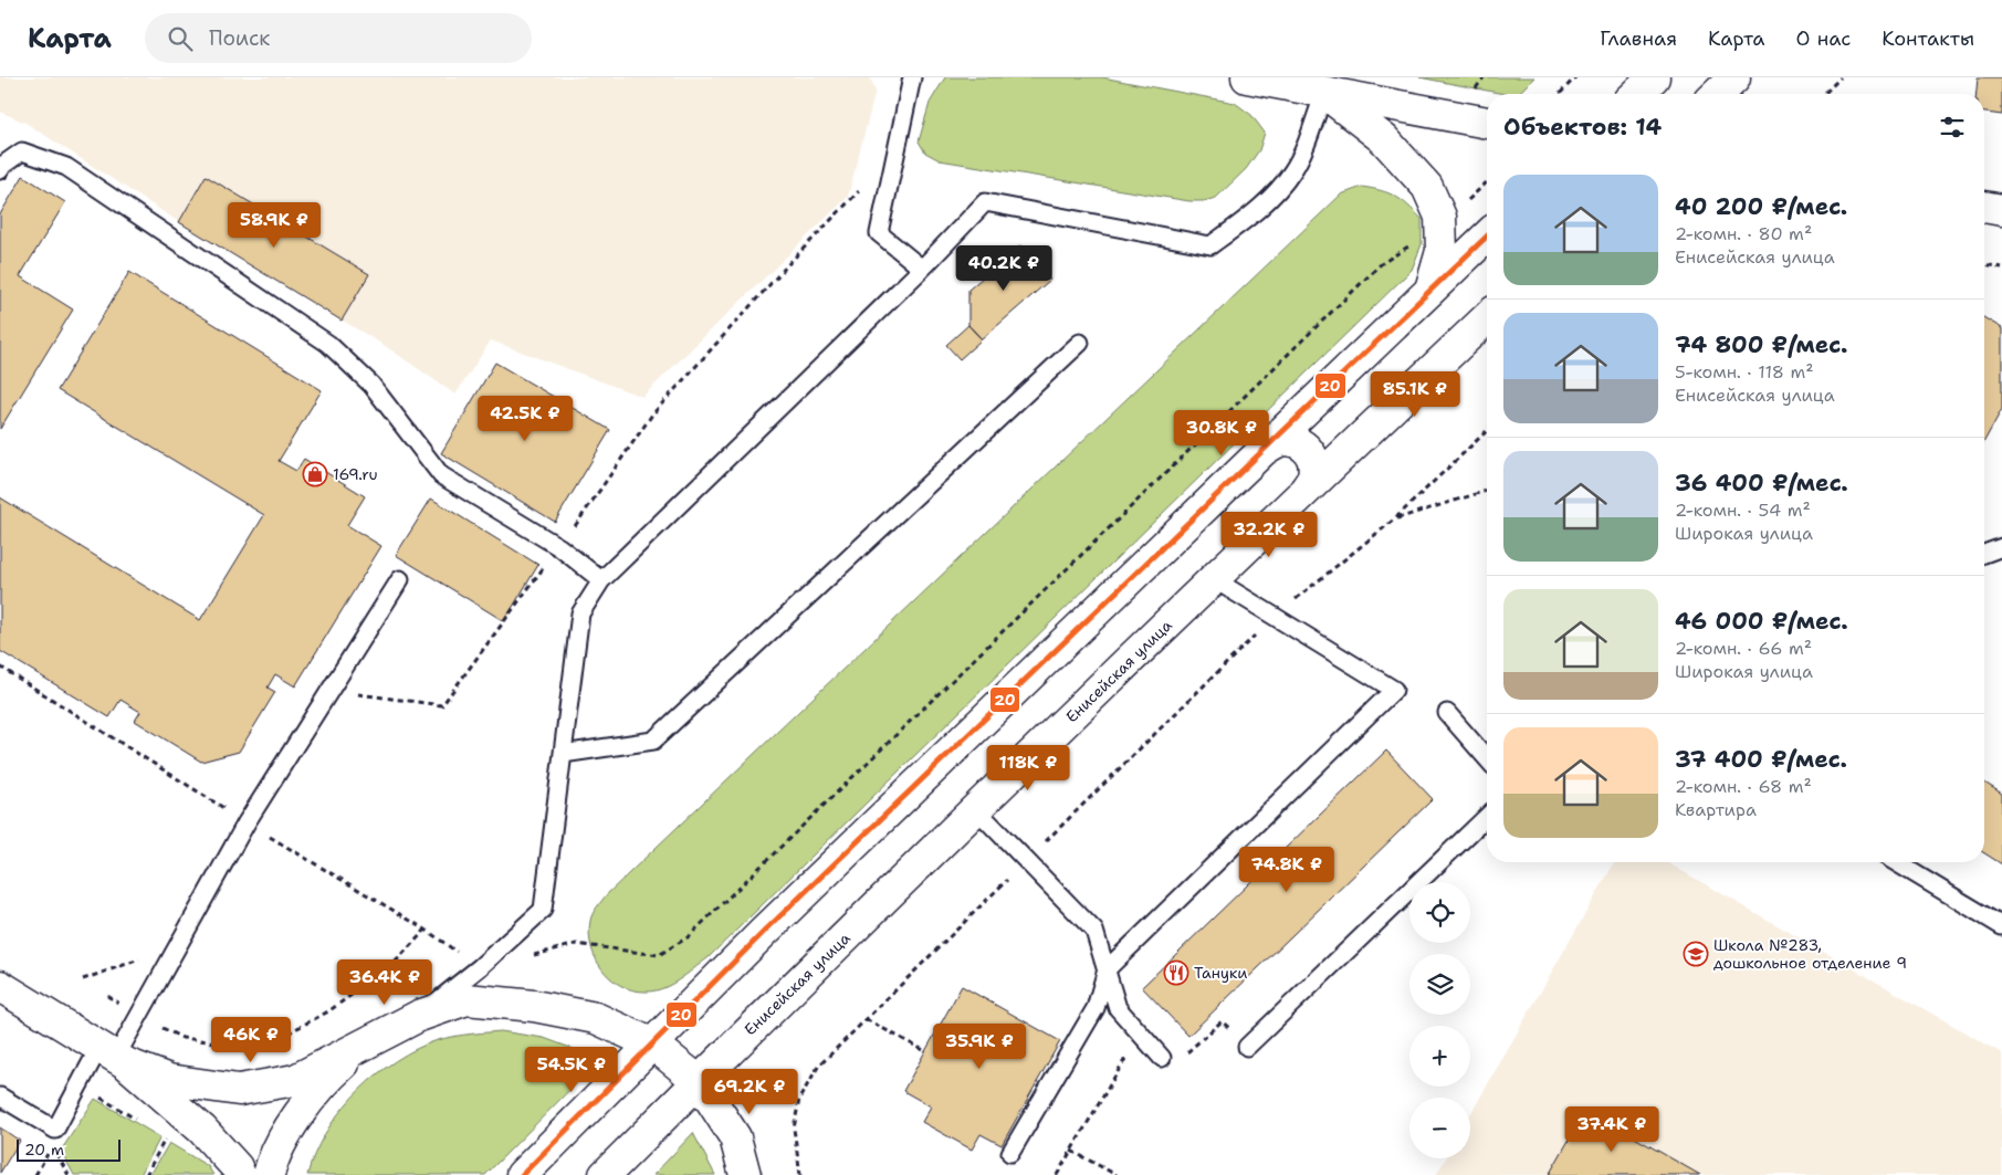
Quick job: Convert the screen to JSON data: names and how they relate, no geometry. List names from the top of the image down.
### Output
{
  "streets": {
    "main road": ["Енисейская улица"]
  },
  "places": {
    "shop": ["169.ru"],
    "school or university": ["Школа №283, дошкольное отделение 9"],
    "restaurant": ["Тануки"]
  },
  "lines": ["transit line 20"],
  "scale_bar": "20 m",
  "page": {
    "header": "Карта",
    "search": "Поиск",
    "nav": [
      "Главная",
      "Карта",
      "О нас",
      "Контакты"
    ],
    "heading": "Объектов: 14",
    "list": [
      {
        "name": "40 200 ₽/мес.",
        "note": "2-комн. · 80 m² · Енисейская улица"
      },
      {
        "name": "74 800 ₽/мес.",
        "note": "5-комн. · 118 m² · Енисейская улица"
      },
      {
        "name": "36 400 ₽/мес.",
        "note": "2-комн. · 54 m² · Широкая улица"
      },
      {
        "name": "46 000 ₽/мес.",
        "note": "2-комн. · 66 m² · Широкая улица"
      },
      {
        "name": "37 400 ₽/мес.",
        "note": "2-комн. · 68 m² · Квартира"
      }
    ],
    "price": [
      "58.9K ₽",
      "40.2K ₽",
      "85.1K ₽",
      "42.5K ₽",
      "30.8K ₽",
      "32.2K ₽",
      "118K ₽",
      "74.8K ₽",
      "36.4K ₽",
      "46K ₽",
      "35.9K ₽",
      "54.5K ₽",
      "69.2K ₽",
      "37.4K ₽"
    ],
    "map_buttons": ["+", "−"],
    "scale": "20 m"
  }
}
